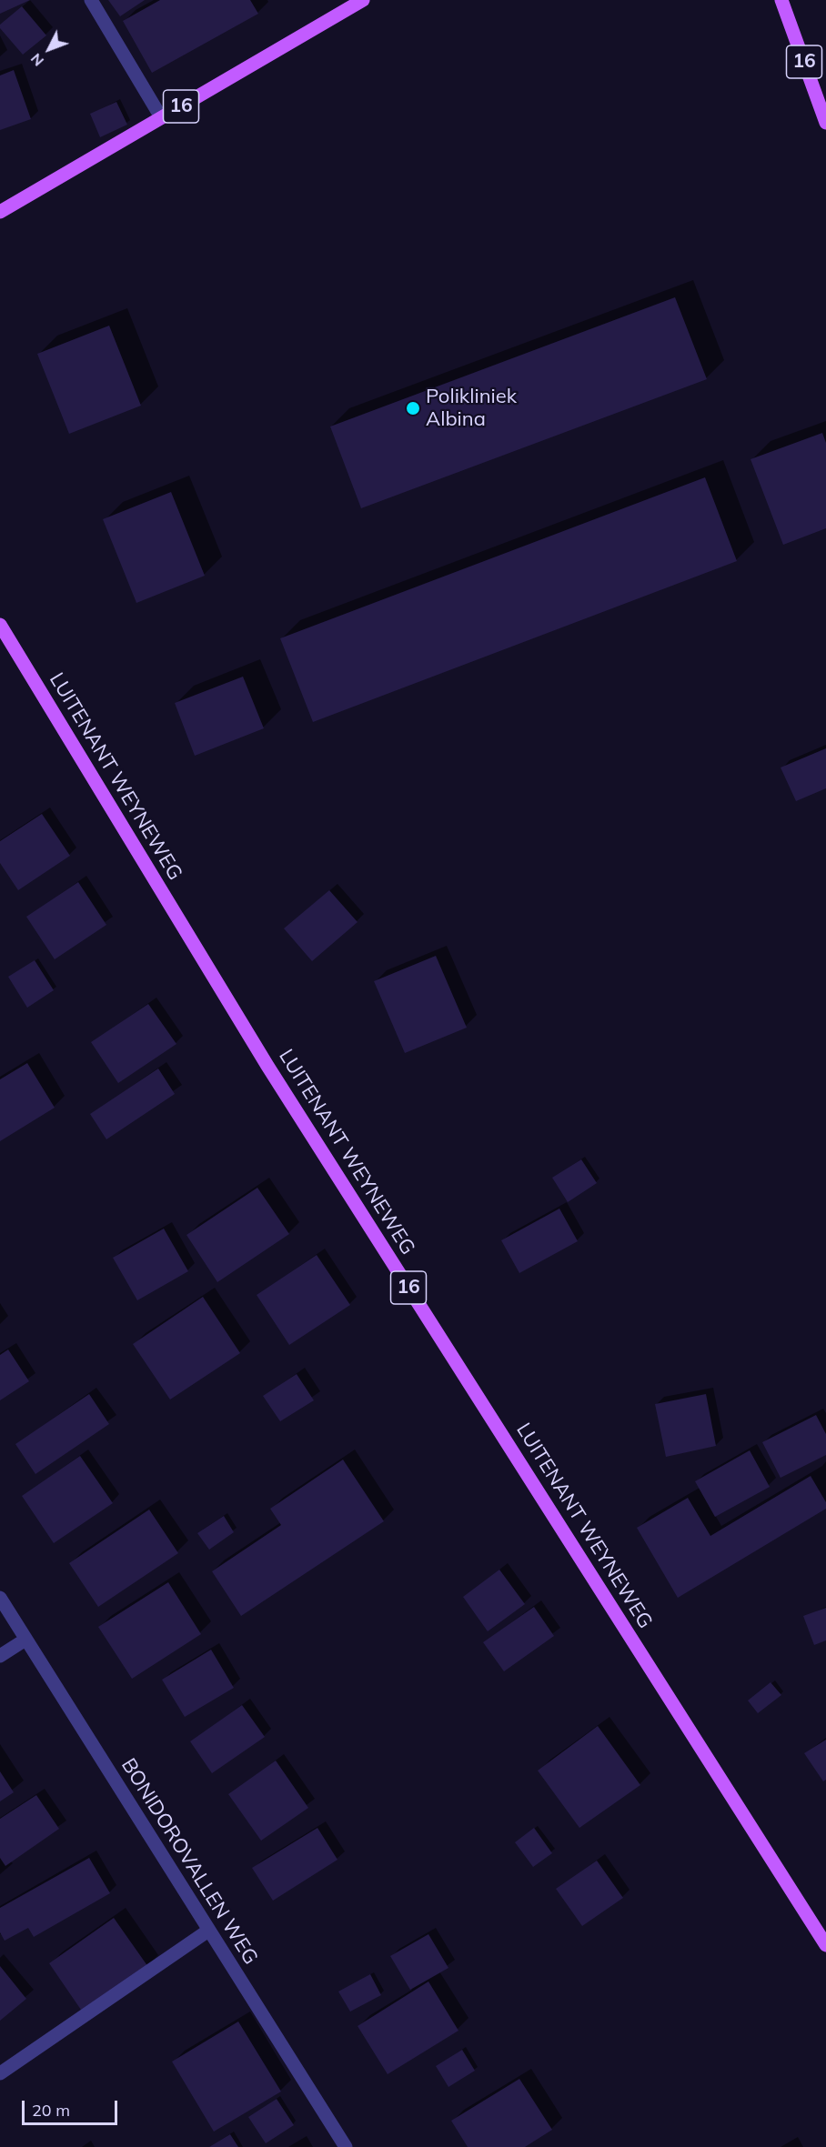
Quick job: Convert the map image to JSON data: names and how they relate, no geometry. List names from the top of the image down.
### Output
{
  "streets": {
    "main road": ["16", "LUITENANT WEYNEWEG"],
    "street": ["BONIDOROVALLEN WEG"]
  },
  "places": ["Polikliniek Albina"],
  "scale_bar": "20 m",
  "north": "bottom left"
}
